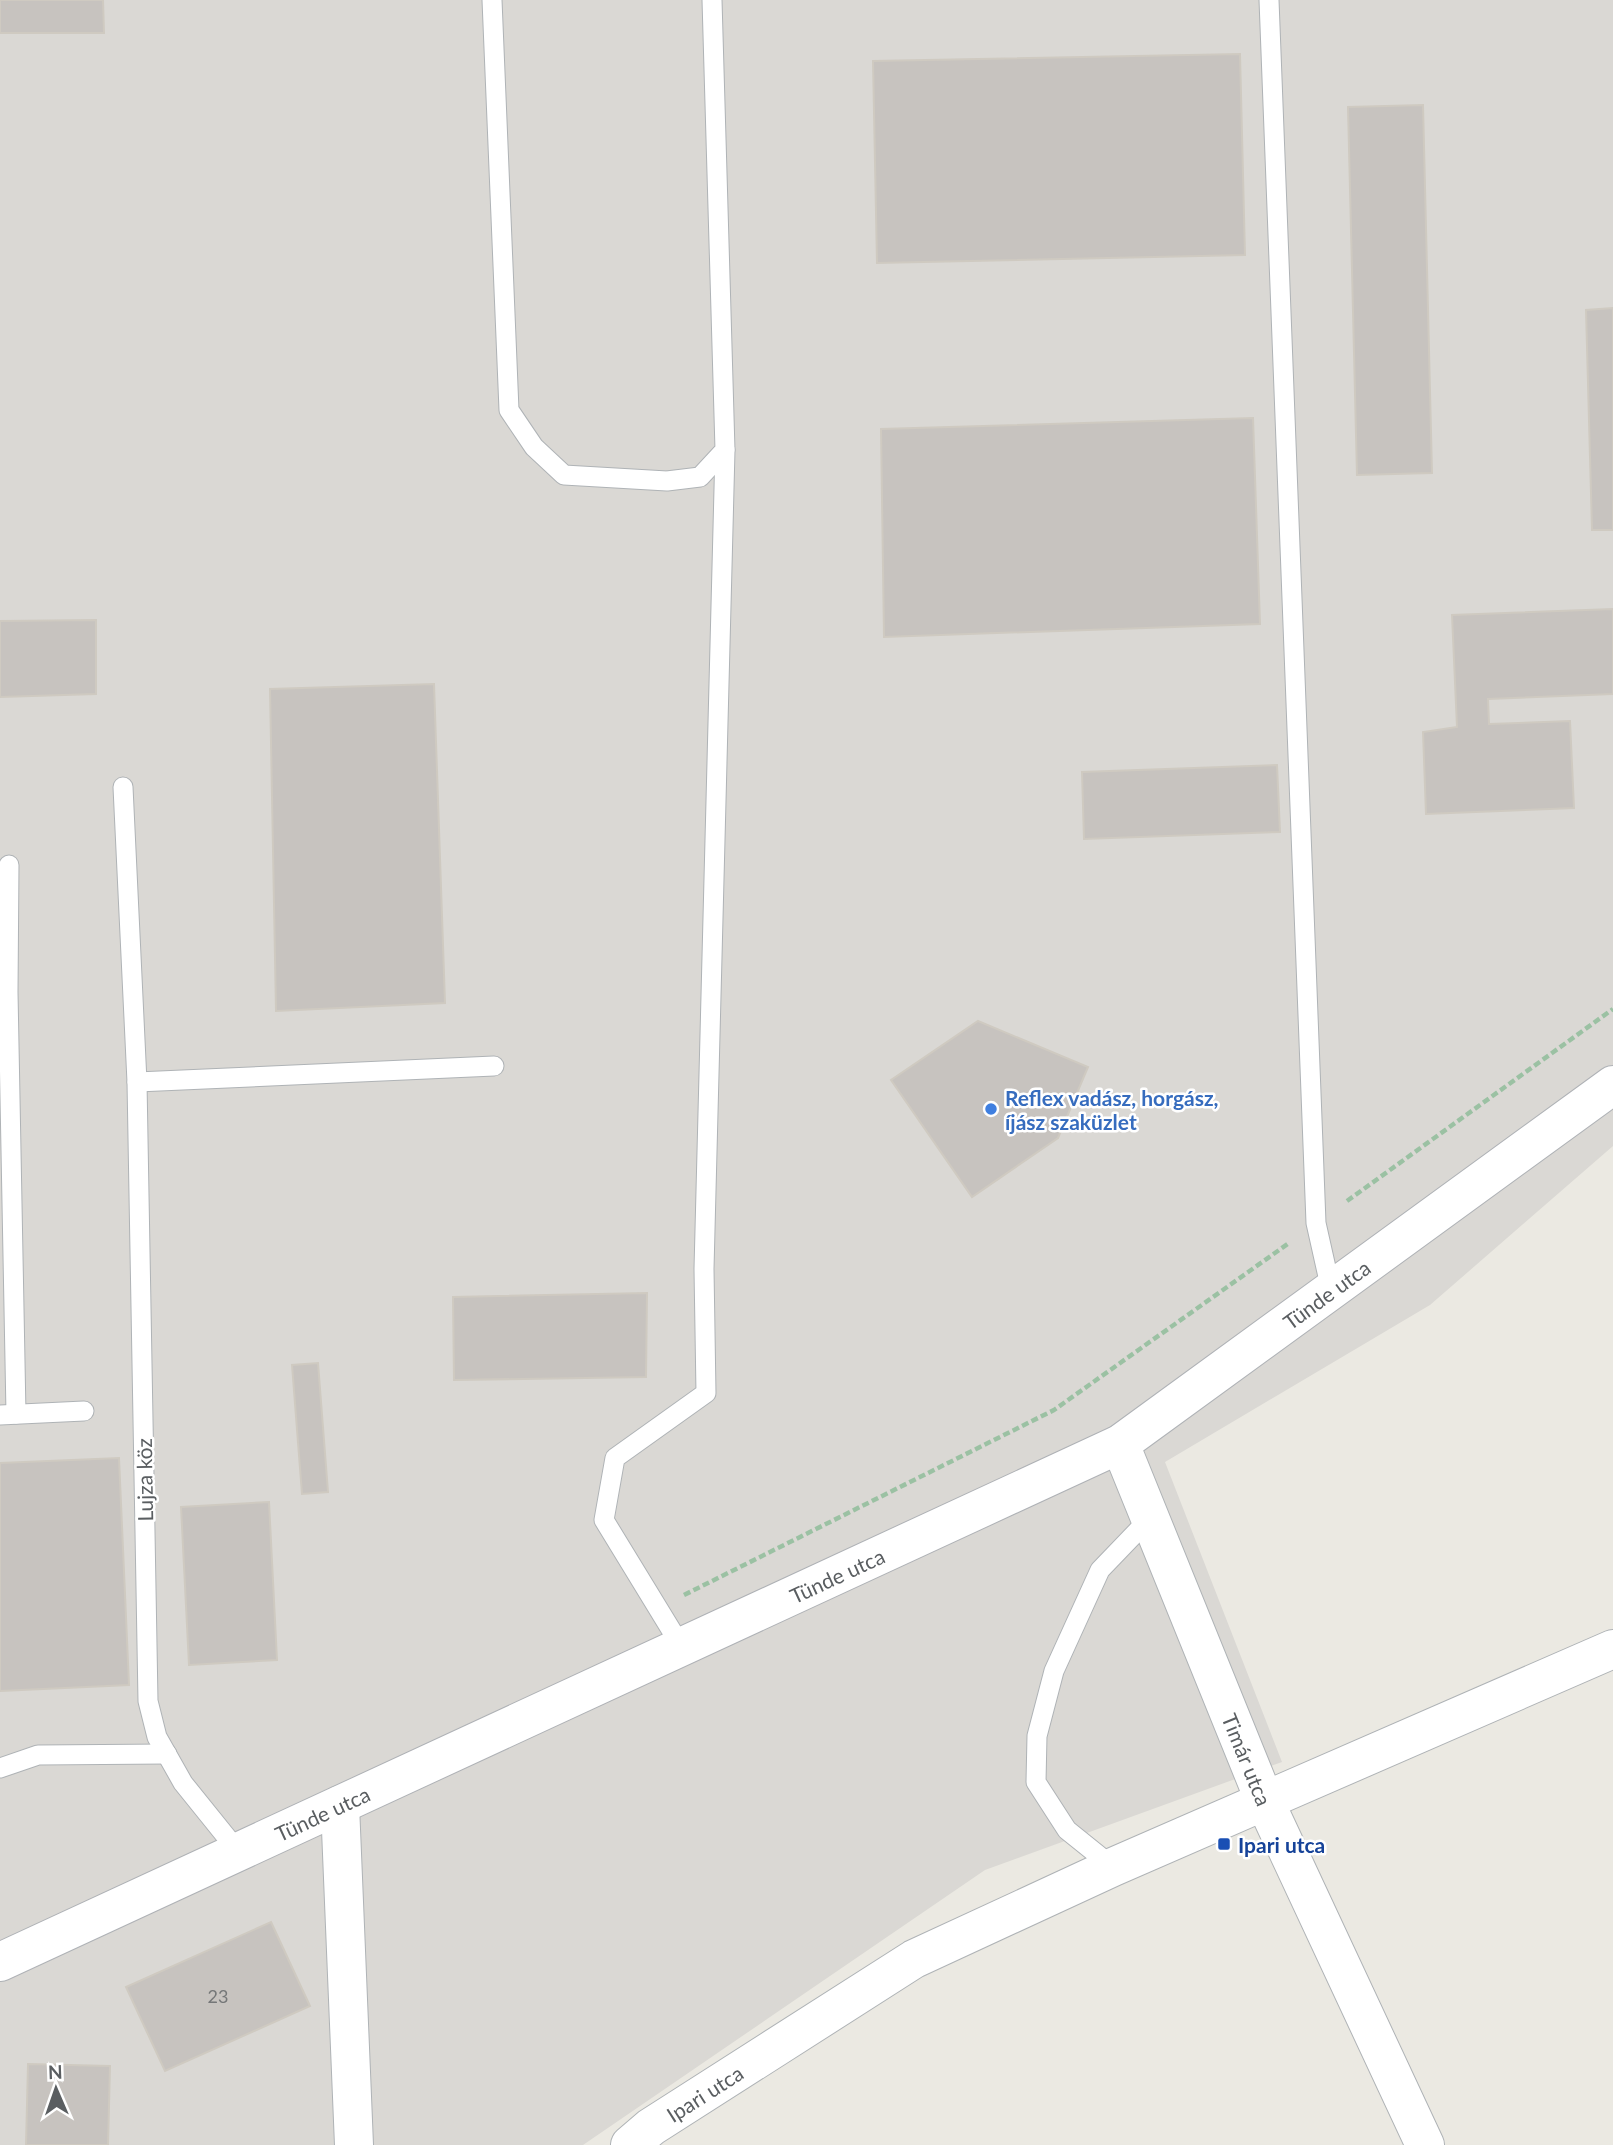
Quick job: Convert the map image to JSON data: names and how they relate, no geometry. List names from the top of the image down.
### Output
{
  "streets": {
    "street": ["Tünde utca", "Timár utca", "Ipari utca"],
    "lane": ["Lujza köz"]
  },
  "crossings": [
    ["Tünde utca", "Lujza köz"],
    ["Tünde utca", "Timár utca"],
    ["Timár utca", "Ipari utca"]
  ],
  "places": {
    "other": ["Reflex vadász, horgász, íjász szaküzlet"],
    "transit": ["Ipari utca"]
  },
  "house_numbers": ["23"],
  "north": "top"
}
